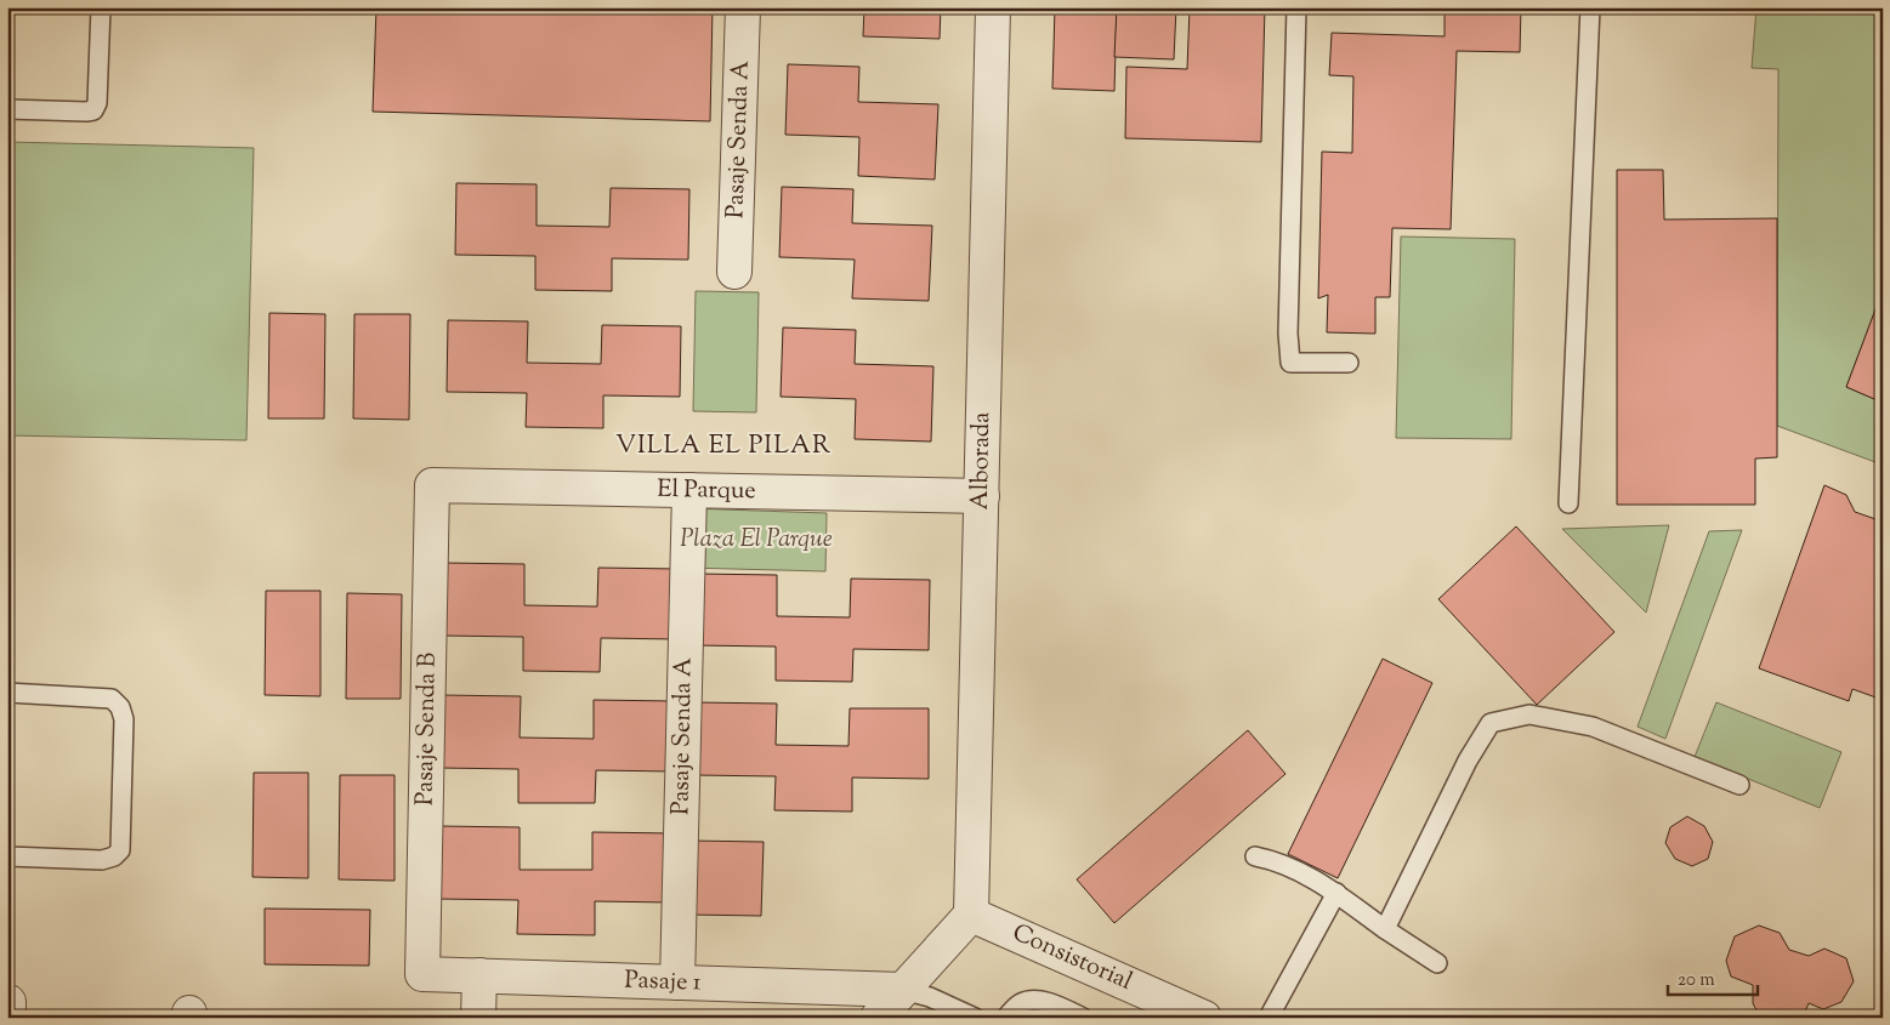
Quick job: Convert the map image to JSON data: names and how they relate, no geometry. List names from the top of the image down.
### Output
{
  "streets": {
    "street": [
      "Pasaje Senda A",
      "Alborada",
      "El Parque",
      "Pasaje Senda B",
      "Consistorial",
      "Pasaje 1"
    ]
  },
  "crossings": [
    ["Pasaje Senda A", "El Parque"],
    ["Pasaje Senda A", "Pasaje 1"],
    ["Alborada", "El Parque"],
    ["Alborada", "Consistorial"],
    ["El Parque", "Pasaje Senda B"],
    ["Pasaje Senda B", "Pasaje 1"]
  ],
  "districts": ["VILLA EL PILAR"],
  "parks": ["Plaza El Parque"],
  "scale_bar": "20 m"
}
